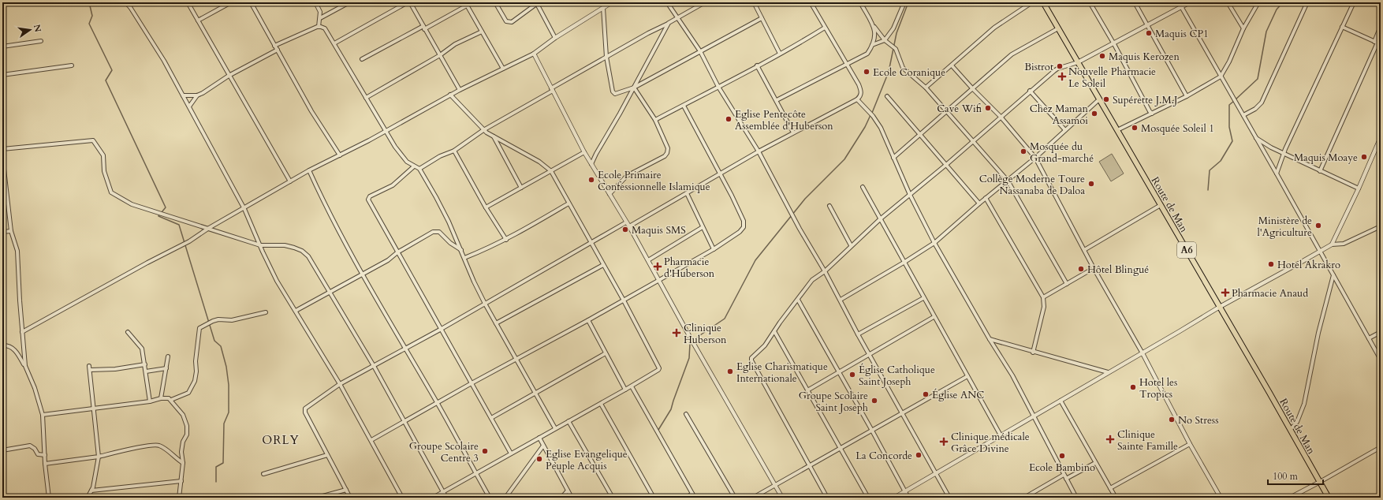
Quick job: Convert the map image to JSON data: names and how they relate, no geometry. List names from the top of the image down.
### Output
{
  "streets": {
    "highway": ["Route de Man", "A6"]
  },
  "districts": ["ORLY"],
  "places": {
    "other": [
      "Maquis CP1",
      "Maquis Kerozen",
      "Bistrot",
      "Ecole Coranique",
      "Supérette J.M.J",
      "Cave Wifi",
      "Chez Maman Assamoi",
      "Eglise Pentecôte Assemblée d'Huberson",
      "Mosquée Soleil 1",
      "Mosquée du Grand-marché",
      "Maquis Moaye",
      "Ecole Primaire Confessionnelle Islamique",
      "Collège Moderne Toure Nassanaba de Daloa",
      "Ministère de l'Agriculture",
      "Maquis SMS",
      "Hotel Akrakro",
      "Hôtel Blingué",
      "Eglise Charismatique Internationale",
      "Église Catholique Saint Joseph",
      "Hotel les Tropics",
      "Église ANC",
      "Groupe Scolaire Saint Joseph",
      "No Stress",
      "Groupe Scolaire Centre 3",
      "La Concorde",
      "Ecole Bambino",
      "Eglise Evangelique Peuple Acquis"
    ],
    "health": [
      "Nouvelle Pharmacie Le Soleil",
      "Pharmacie d'Huberson",
      "Pharmacie Anaud",
      "Clinique Huberson",
      "Clinique Sainte Famille",
      "Clinique médicale Grâce Divine"
    ]
  },
  "scale_bar": "100 m",
  "north": "right"
}
